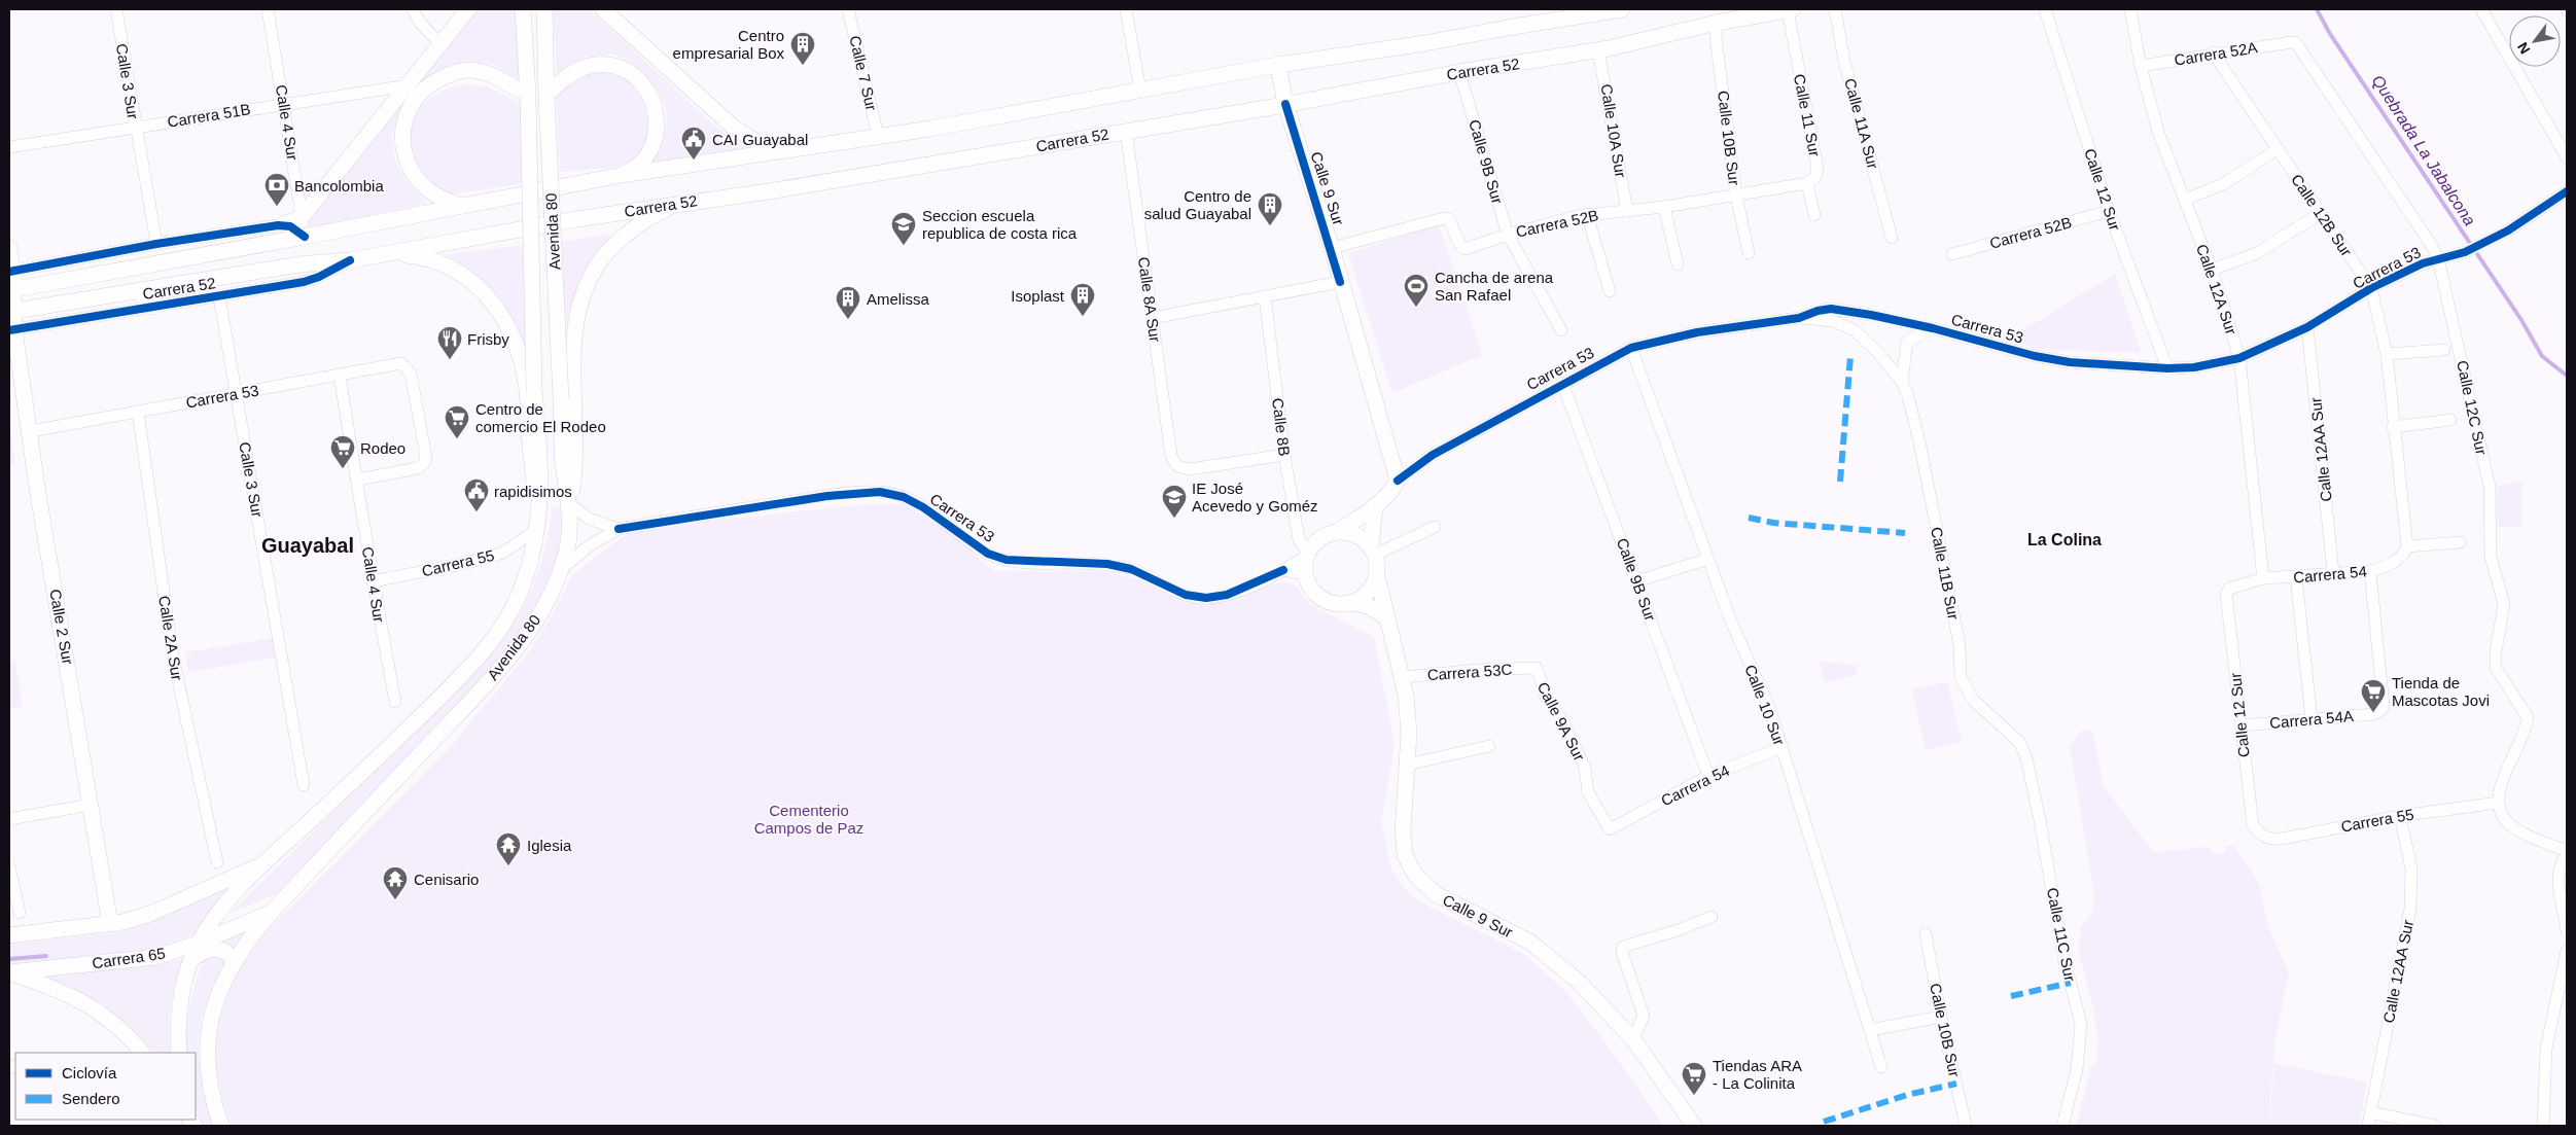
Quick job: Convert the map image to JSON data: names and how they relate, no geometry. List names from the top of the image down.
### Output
{
  "streets": {
    "main road": [
      "Carrera 52",
      "Calle 9 Sur",
      "Avenida 80",
      "Carrera 53",
      "Calle 2 Sur",
      "Carrera 65"
    ],
    "street": [
      "Carrera 52A",
      "Calle 7 Sur",
      "Calle 3 Sur",
      "Carrera 51B",
      "Calle 11 Sur",
      "Calle 4 Sur",
      "Calle 11A Sur",
      "Calle 10A Sur",
      "Calle 10B Sur",
      "Calle 9B Sur",
      "Calle 12 Sur",
      "Calle 12B Sur",
      "Carrera 52B",
      "Calle 12A Sur",
      "Calle 8A Sur",
      "Calle 12C Sur",
      "Calle 8B",
      "Calle 12AA Sur",
      "Carrera 55",
      "Calle 11B Sur",
      "Carrera 54",
      "Calle 2A Sur",
      "Carrera 53C",
      "Calle 10 Sur",
      "Carrera 54A",
      "Calle 9A Sur",
      "Calle 11C Sur"
    ]
  },
  "crossings": [
    ["Carrera 52A", "Calle 12B Sur"],
    ["Carrera 52A", "Calle 12A Sur"],
    ["Carrera 52A", "Calle 12C Sur"],
    ["Carrera 52", "Calle 7 Sur"],
    ["Carrera 52", "Calle 3 Sur"],
    ["Carrera 52", "Calle 11 Sur"],
    ["Carrera 52", "Calle 4 Sur"],
    ["Carrera 52", "Calle 10A Sur"],
    ["Carrera 52", "Calle 10B Sur"],
    ["Carrera 52", "Calle 9B Sur"],
    ["Carrera 52", "Calle 9 Sur"],
    ["Carrera 52", "Calle 8A Sur"],
    ["Carrera 52", "Calle 2 Sur"],
    ["Calle 3 Sur", "Carrera 51B"],
    ["Calle 3 Sur", "Carrera 53"],
    ["Carrera 51B", "Calle 4 Sur"],
    ["Calle 11 Sur", "Carrera 52B"],
    ["Calle 4 Sur", "Carrera 53"],
    ["Calle 4 Sur", "Carrera 55"],
    ["Calle 10A Sur", "Carrera 52B"],
    ["Calle 10B Sur", "Carrera 52B"],
    ["Calle 9B Sur", "Carrera 52B"],
    ["Calle 9B Sur", "Carrera 53"],
    ["Calle 9B Sur", "Carrera 54"],
    ["Calle 9 Sur", "Carrera 52B"],
    ["Calle 9 Sur", "Carrera 53"],
    ["Calle 9 Sur", "Calle 8B"],
    ["Calle 9 Sur", "Carrera 53C"],
    ["Calle 12 Sur", "Carrera 52B"],
    ["Calle 12 Sur", "Carrera 53"],
    ["Calle 12 Sur", "Carrera 55"],
    ["Calle 12 Sur", "Carrera 54"],
    ["Calle 12 Sur", "Carrera 54A"],
    ["Calle 12B Sur", "Carrera 53"],
    ["Calle 12B Sur", "Carrera 54"],
    ["Avenida 80", "Carrera 53"],
    ["Avenida 80", "Carrera 55"],
    ["Avenida 80", "Carrera 65"],
    ["Carrera 53", "Calle 12A Sur"],
    ["Carrera 53", "Calle 12C Sur"],
    ["Carrera 53", "Calle 8B"],
    ["Carrera 53", "Calle 12AA Sur"],
    ["Carrera 53", "Calle 11B Sur"],
    ["Carrera 53", "Calle 2 Sur"],
    ["Carrera 53", "Calle 2A Sur"],
    ["Carrera 53", "Calle 10 Sur"],
    ["Calle 12A Sur", "Carrera 54"],
    ["Calle 8A Sur", "Calle 8B"],
    ["Calle 12C Sur", "Carrera 55"],
    ["Calle 12AA Sur", "Carrera 55"],
    ["Calle 12AA Sur", "Carrera 54"],
    ["Calle 11B Sur", "Calle 11C Sur"],
    ["Carrera 54", "Calle 10 Sur"],
    ["Carrera 54", "Carrera 54A"],
    ["Carrera 54", "Calle 9A Sur"],
    ["Carrera 53C", "Calle 9A Sur"]
  ],
  "districts": ["La Colina", "Guayabal"],
  "water": ["Quebrada La Jabalcona"],
  "parks": ["Cementerio Campos de Paz"],
  "places": {
    "building": [
      "Centro empresarial Box",
      "Centro de salud Guayabal",
      "Isoplast",
      "Amelissa"
    ],
    "public building": ["CAI Guayabal", "rapidisimos"],
    "bank": ["Bancolombia"],
    "school or university": ["Seccion escuela republica de costa rica", "IE José Acevedo y Goméz"],
    "sports": ["Cancha de arena San Rafael"],
    "restaurant": ["Frisby"],
    "supermarket": [
      "Centro de comercio El Rodeo",
      "Rodeo",
      "Tienda de Mascotas Jovi",
      "Tiendas ARA - La Colinita"
    ],
    "temple": ["Iglesia", "Cenisario"]
  },
  "legend": ["Ciclovía", "Sendero"],
  "north": "bottom left"
}
